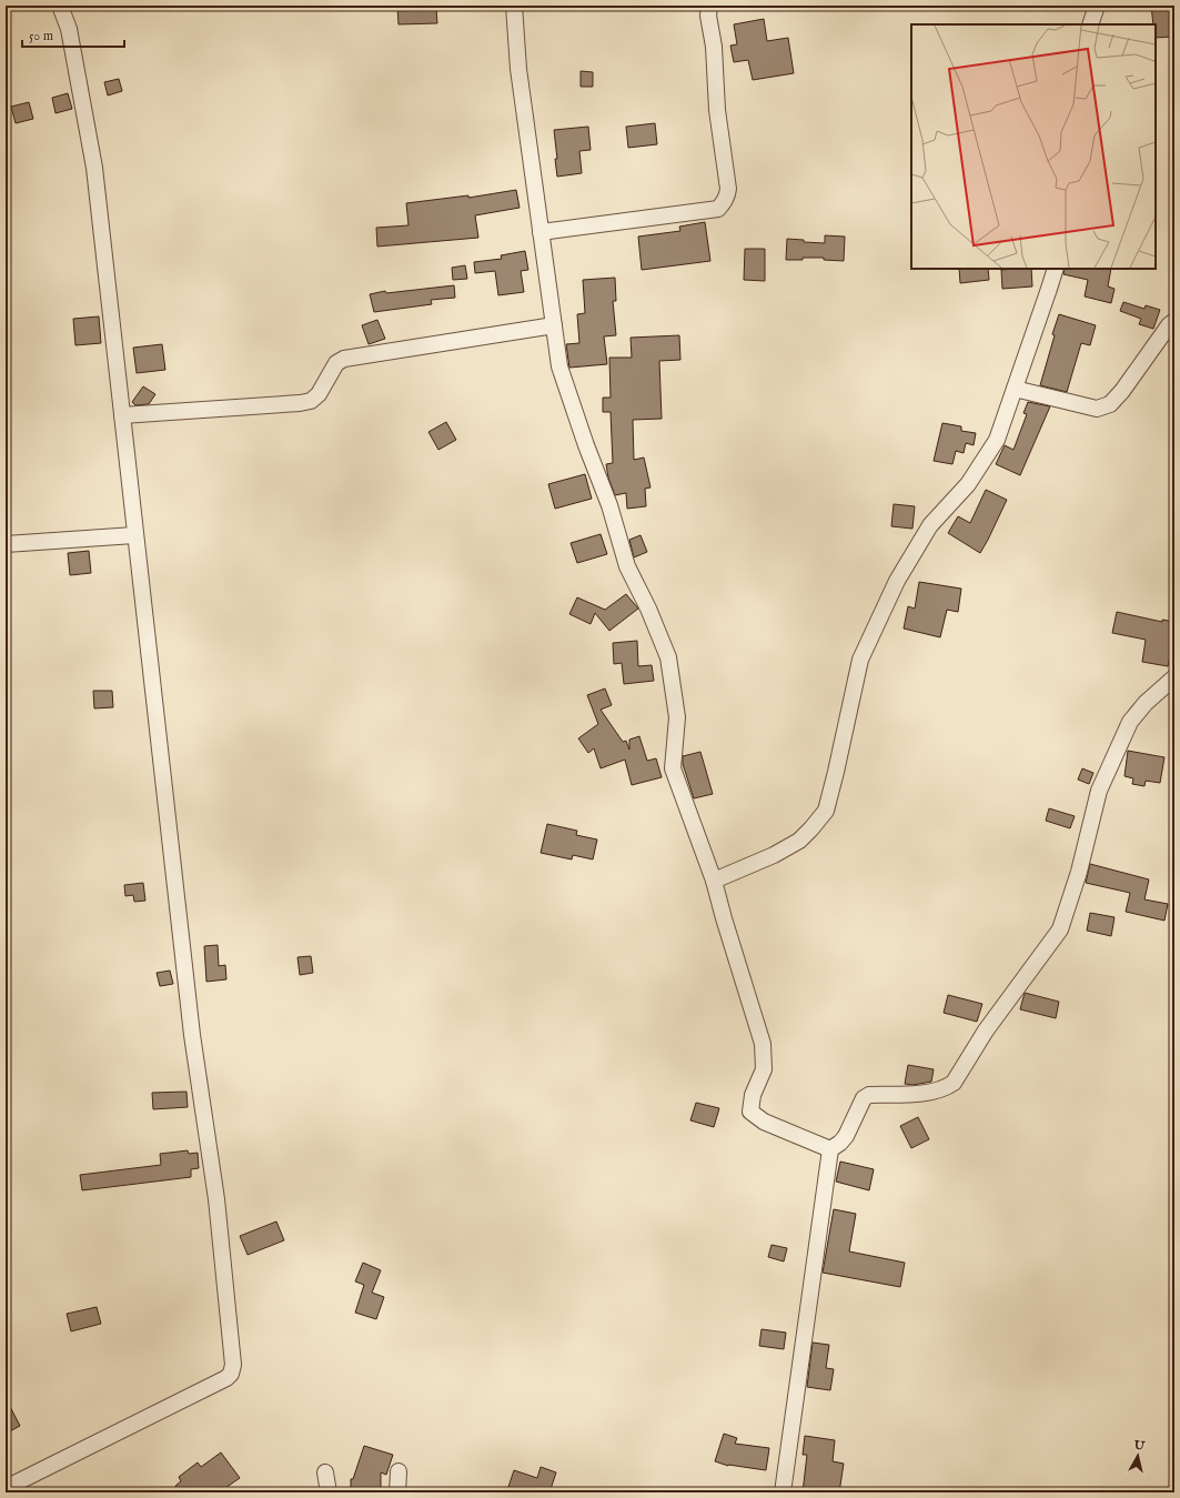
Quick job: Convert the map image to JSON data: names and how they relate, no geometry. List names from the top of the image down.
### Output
{
  "scale_bar": "50 m",
  "north": "top"
}
